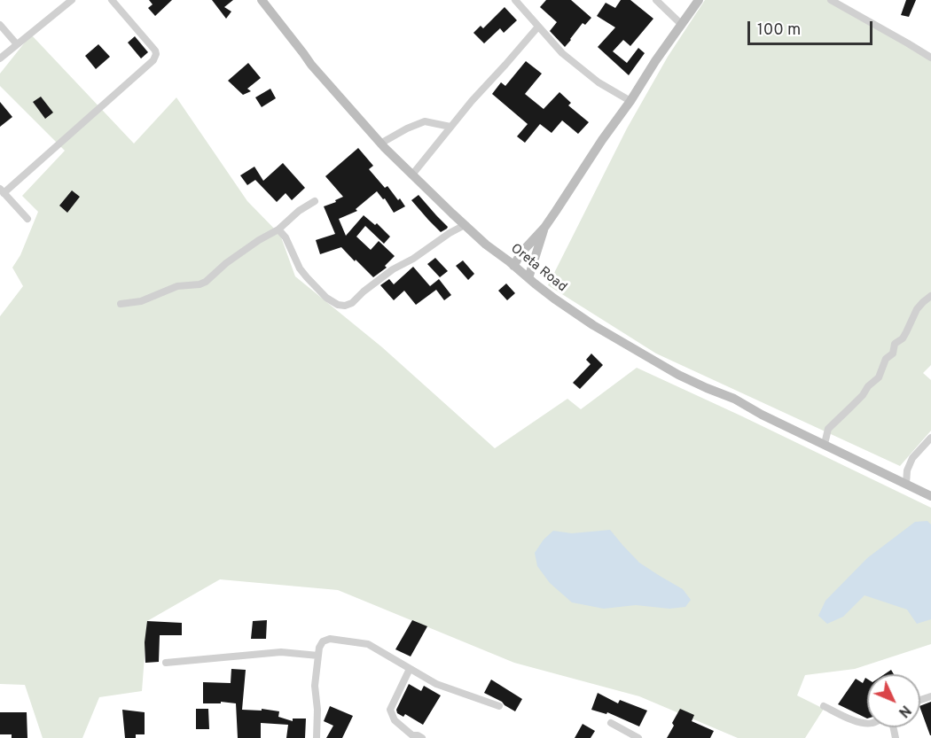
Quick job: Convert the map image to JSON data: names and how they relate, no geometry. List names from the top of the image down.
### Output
{
  "streets": {
    "street": ["Oreta Road"]
  },
  "scale_bar": "100 m",
  "north": "bottom right"
}
